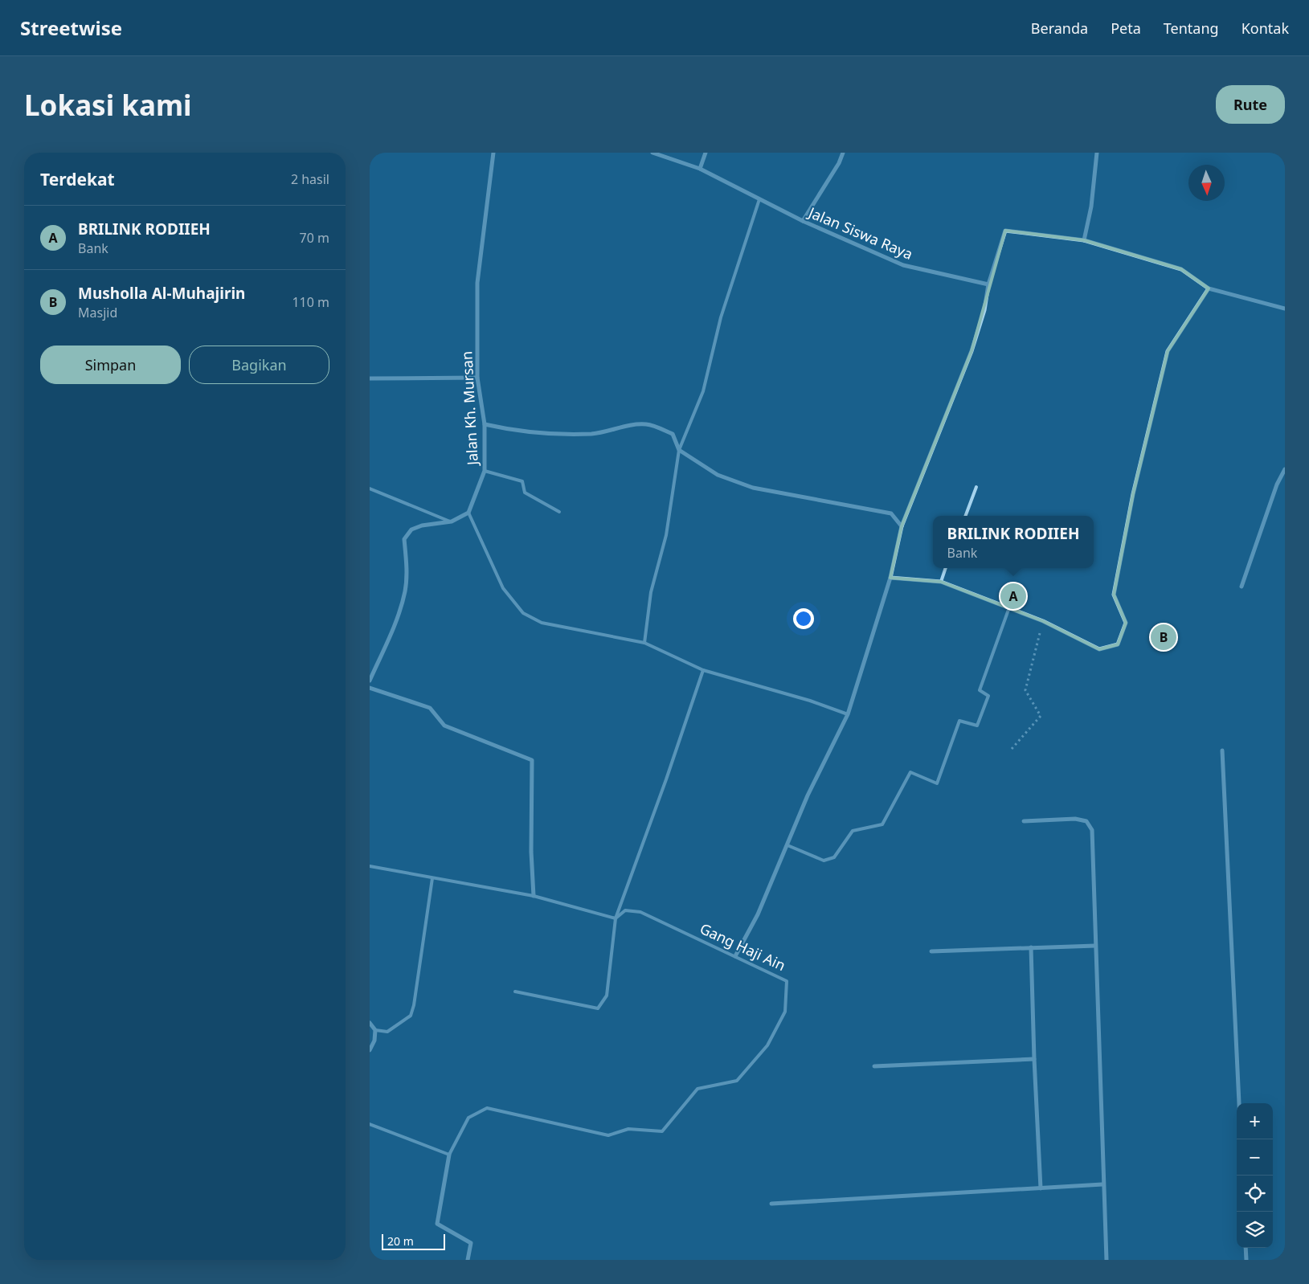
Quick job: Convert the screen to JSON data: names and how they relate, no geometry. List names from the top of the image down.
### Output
{
  "streets": {
    "street": ["Jalan Siswa Raya", "Jalan Kh. Mursan"],
    "lane": ["Gang Haji Ain"]
  },
  "scale_bar": "20 m",
  "north": "bottom",
  "page": {
    "header": "Streetwise",
    "nav": [
      "Beranda",
      "Peta",
      "Tentang",
      "Kontak"
    ],
    "buttons": [
      "Rute",
      ["Simpan", "Bagikan"]
    ],
    "title": "Lokasi kami",
    "heading": ["Terdekat", "2 hasil"],
    "list": [
      {
        "mark": "A",
        "name": "BRILINK RODIIEH",
        "note": "Bank",
        "value": "70 m"
      },
      {
        "mark": "B",
        "name": "Musholla Al-Muhajirin",
        "note": "Masjid",
        "value": "110 m"
      }
    ],
    "popup": ["BRILINK RODIIEH", "Bank"],
    "pins": ["A", "B"],
    "map_buttons": ["+", "−"],
    "scale": "20 m"
  }
}
